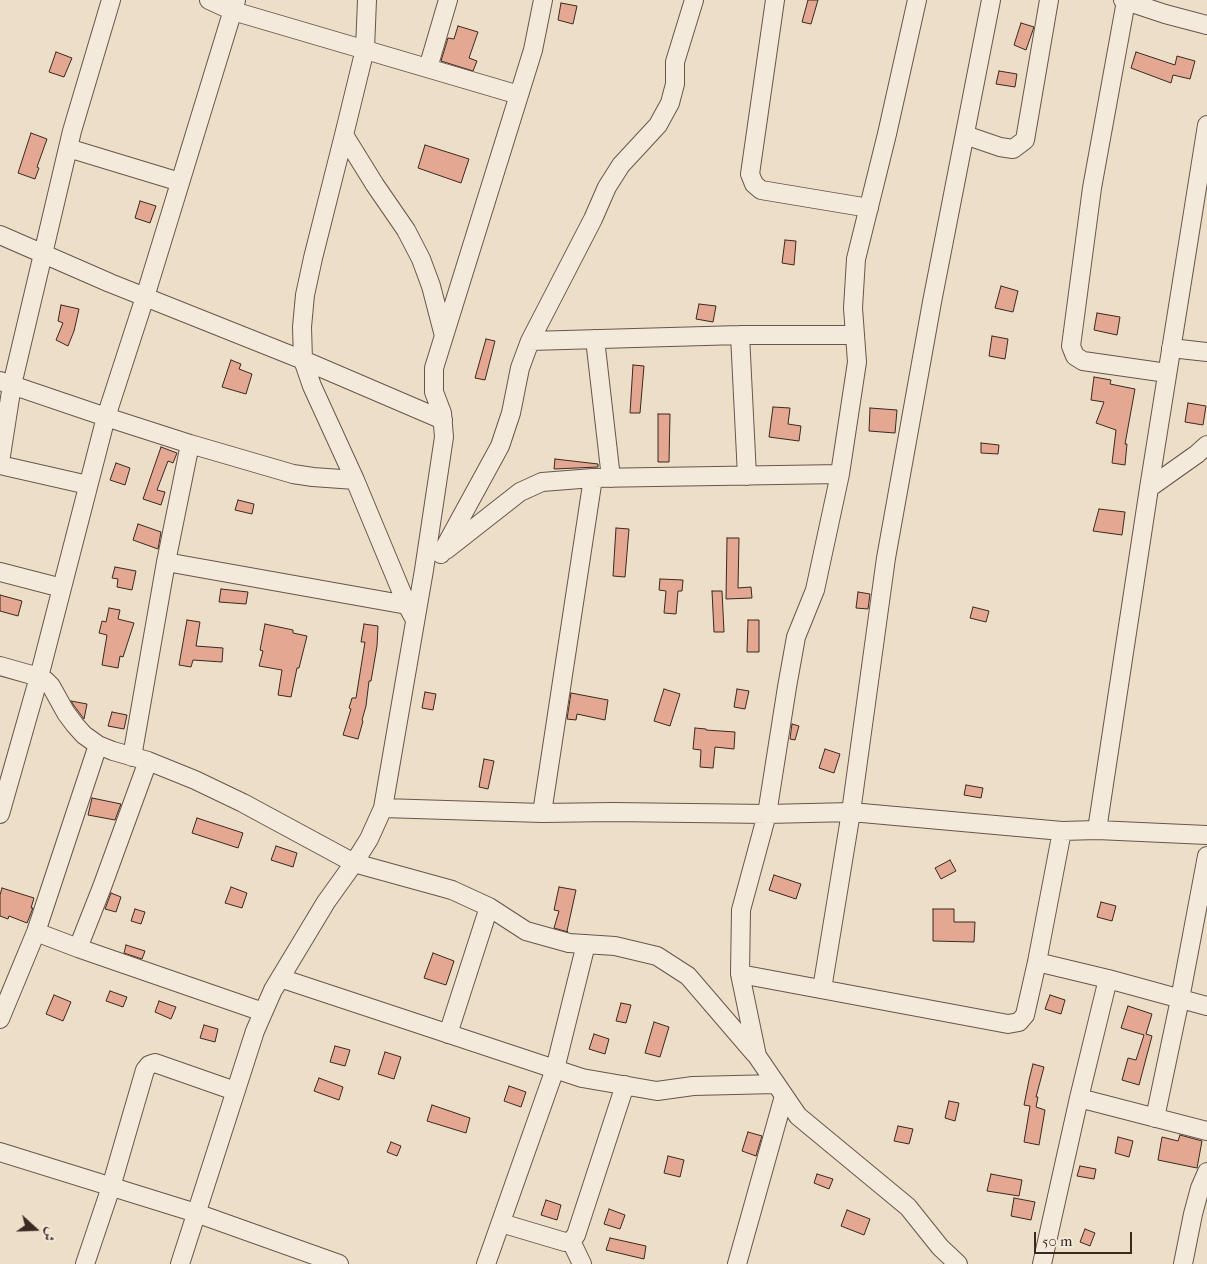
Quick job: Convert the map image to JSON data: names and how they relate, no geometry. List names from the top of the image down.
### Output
{
  "scale_bar": "50 m",
  "north": "right"
}
